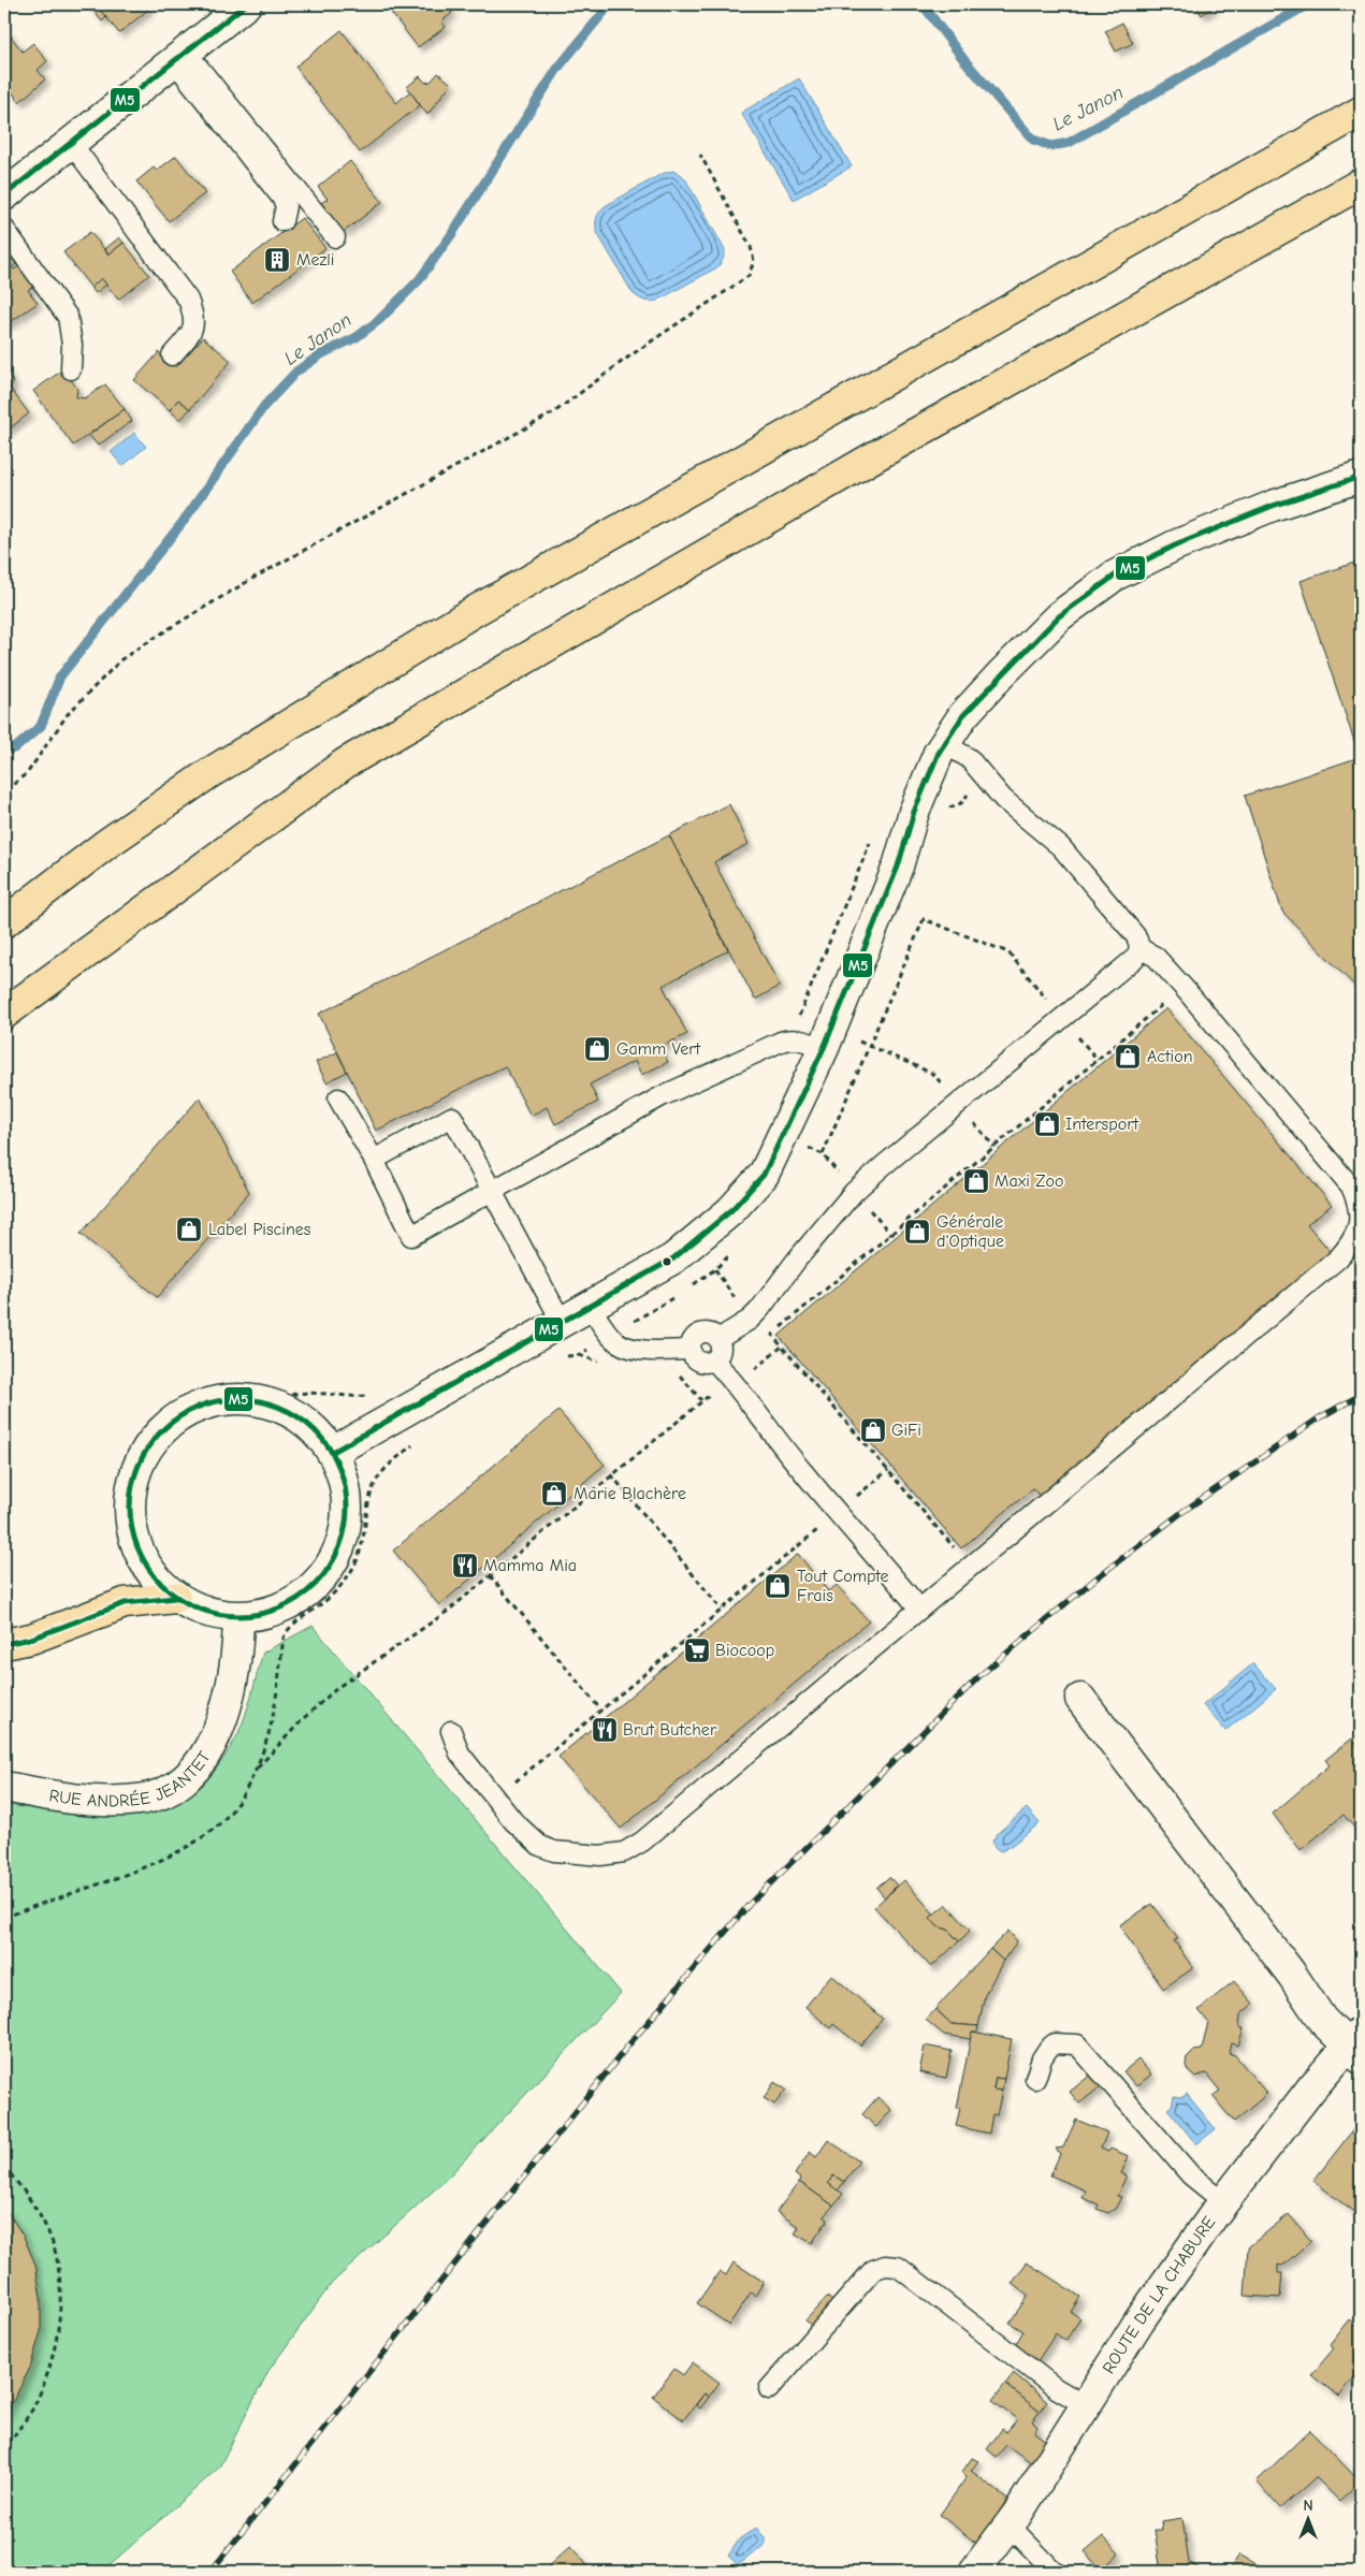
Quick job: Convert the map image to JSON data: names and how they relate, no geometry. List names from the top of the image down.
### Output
{
  "streets": {
    "street": ["RUE ANDRÉE JEANTET", "ROUTE DE LA CHABURE"]
  },
  "water": ["Le Janon"],
  "places": {
    "building": ["Mezli"],
    "shop": [
      "Gamm Vert",
      "Action",
      "Intersport",
      "Maxi Zoo",
      "Label Piscines",
      "Générale d'Optique",
      "GiFi",
      "Marie Blachère",
      "Tout Compte Frais"
    ],
    "restaurant": ["Mamma Mia", "Brut Butcher"],
    "supermarket": ["Biocoop"]
  },
  "lines": ["transit line M5"],
  "north": "top"
}
